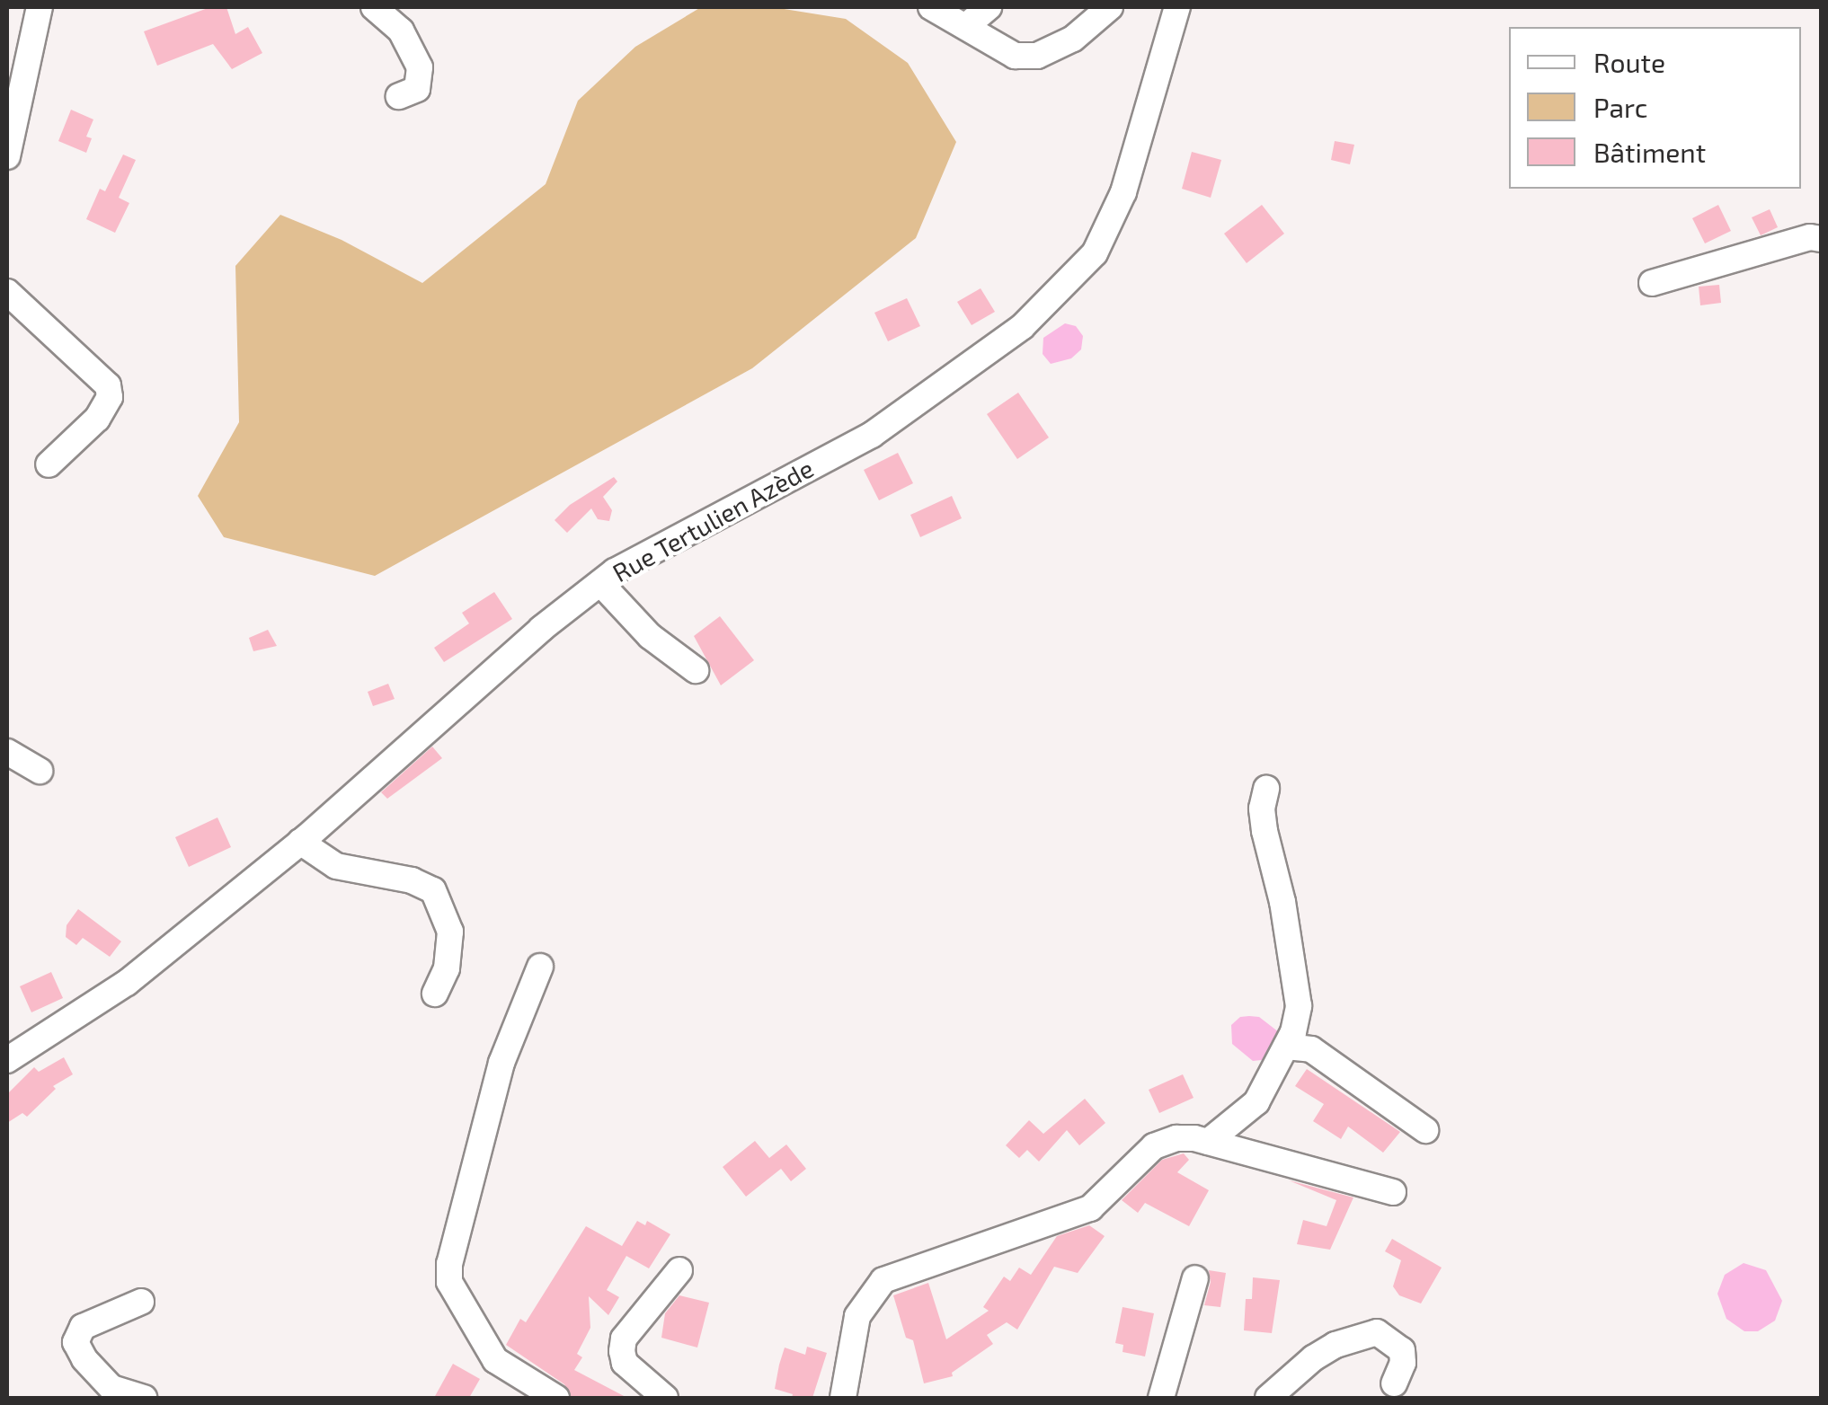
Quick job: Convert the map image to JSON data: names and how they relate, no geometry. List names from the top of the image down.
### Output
{
  "streets": {
    "street": ["Rue Tertulien Azède"]
  },
  "legend": ["Route", "Parc", "Bâtiment"]
}
